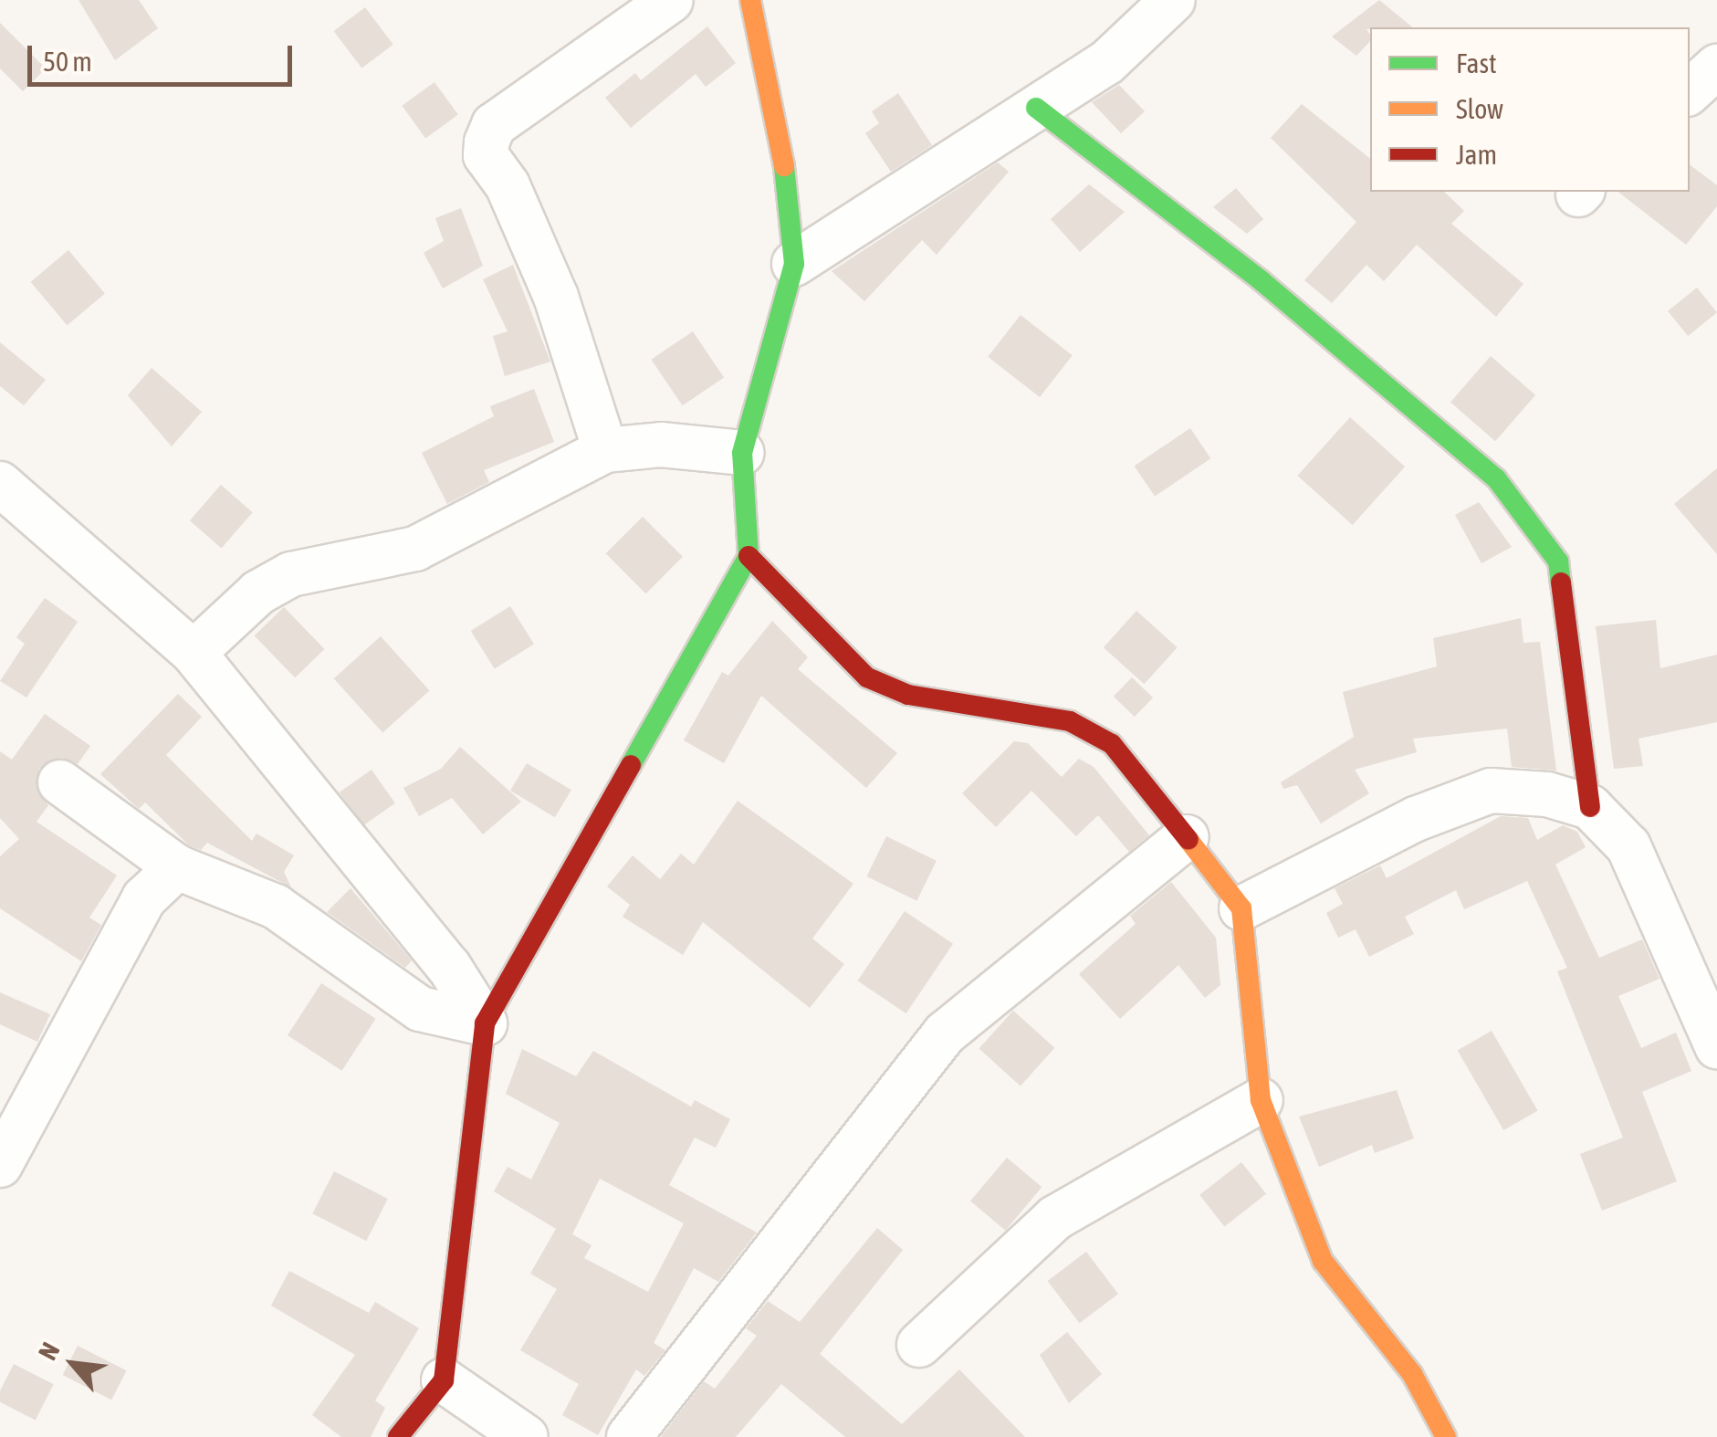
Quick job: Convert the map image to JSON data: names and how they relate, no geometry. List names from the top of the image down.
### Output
{
  "legend": ["Fast", "Slow", "Jam"],
  "scale_bar": "50 m",
  "north": "top left"
}
